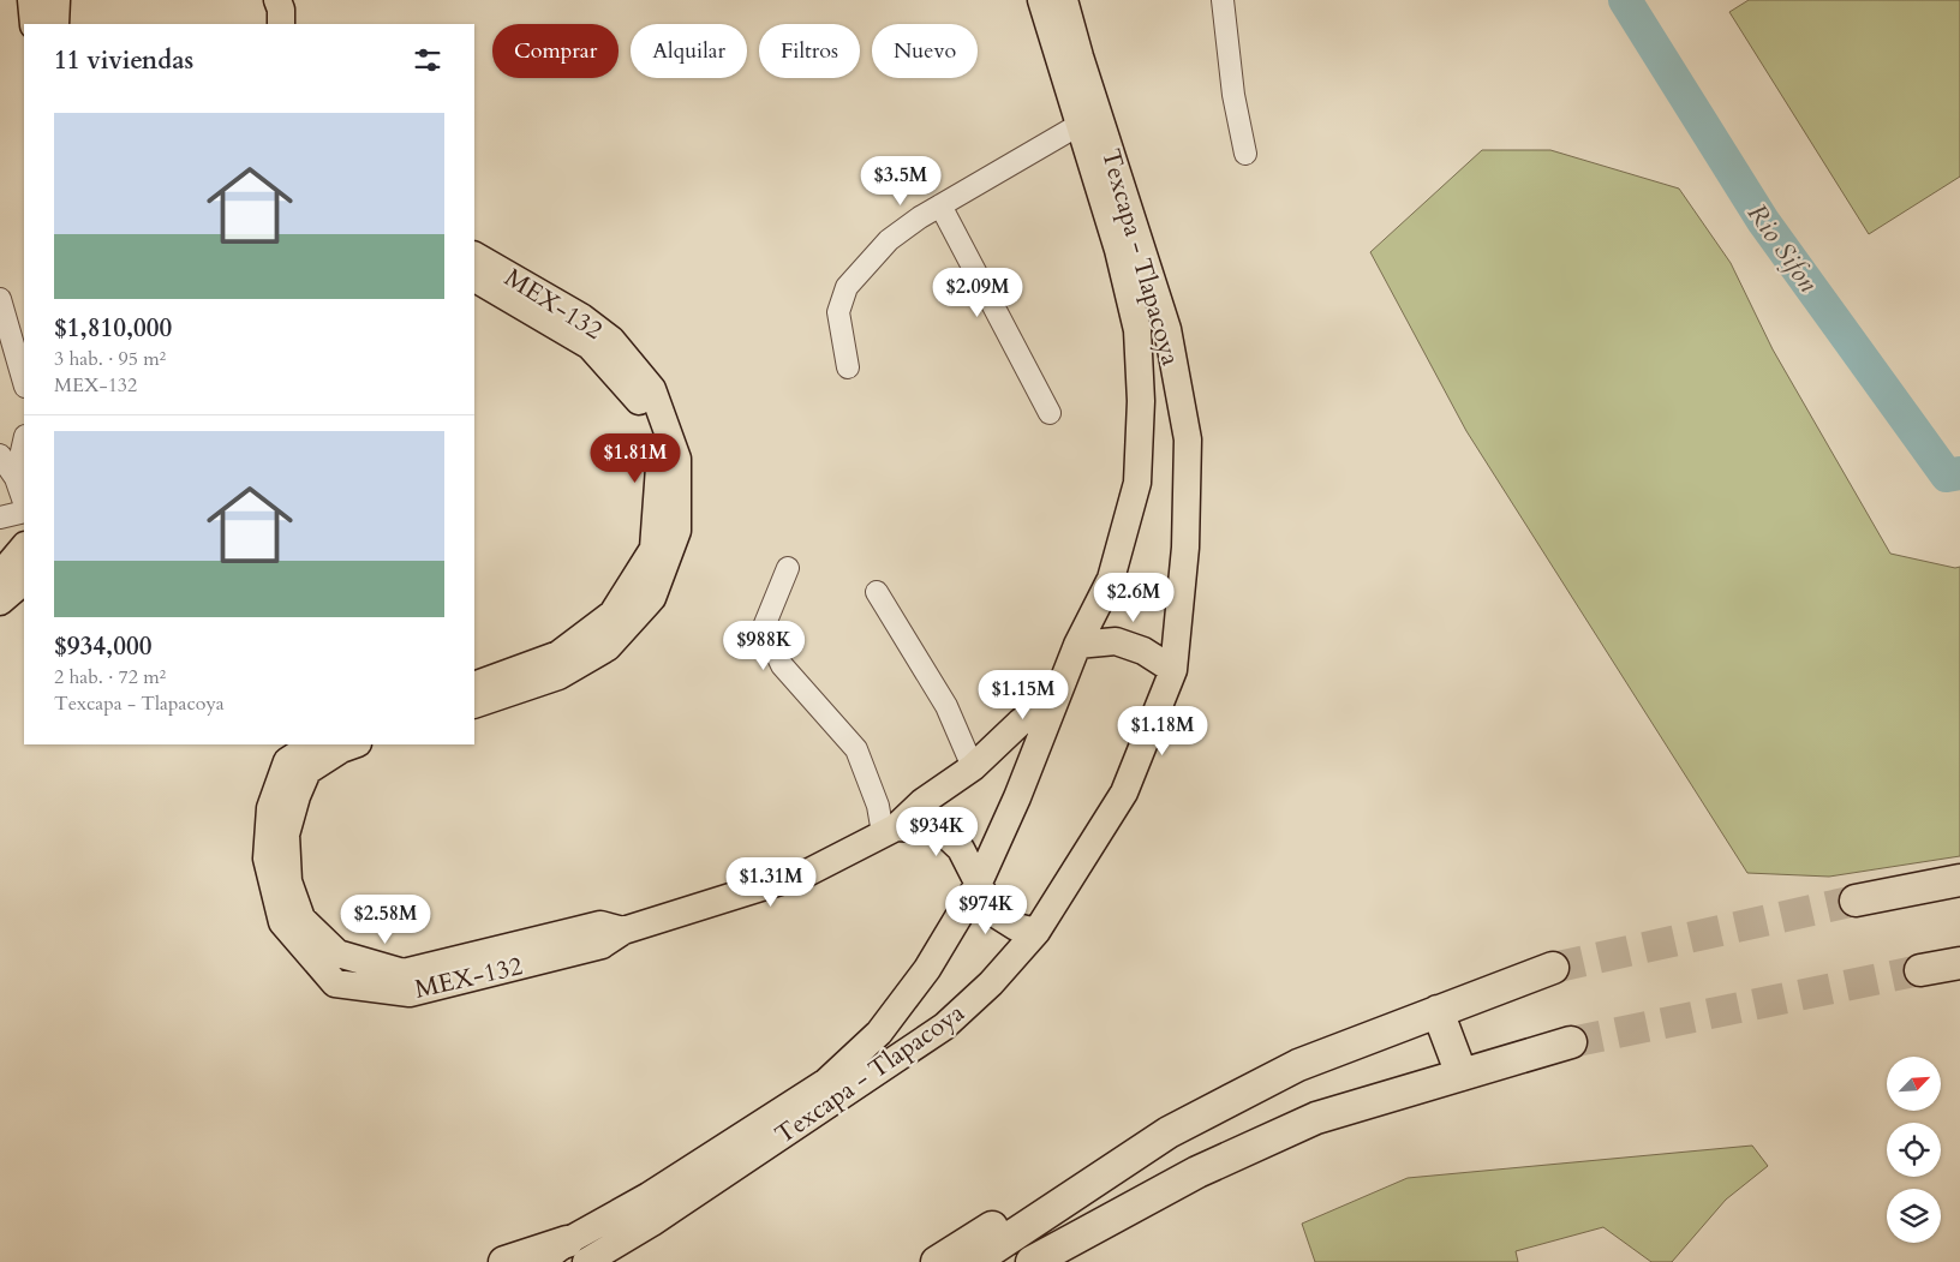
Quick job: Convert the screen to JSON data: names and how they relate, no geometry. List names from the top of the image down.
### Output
{
  "streets": {
    "main road": ["Texcapa - Tlapacoya", "MEX-132"]
  },
  "water": ["Rio Sifon"],
  "north": "top right",
  "page": {
    "chip": [
      "Comprar",
      "Alquilar",
      "Filtros",
      "Nuevo"
    ],
    "heading": "11 viviendas",
    "list": [
      {
        "name": "$1,810,000",
        "note": "3 hab. · 95 m² · MEX-132"
      },
      {
        "name": "$934,000",
        "note": "2 hab. · 72 m² · Texcapa - Tlapacoya"
      }
    ],
    "price": [
      "$3.5M",
      "$2.09M",
      "$1.81M",
      "$2.6M",
      "$988K",
      "$1.15M",
      "$1.18M",
      "$934K",
      "$1.31M",
      "$974K",
      "$2.58M"
    ]
  }
}
